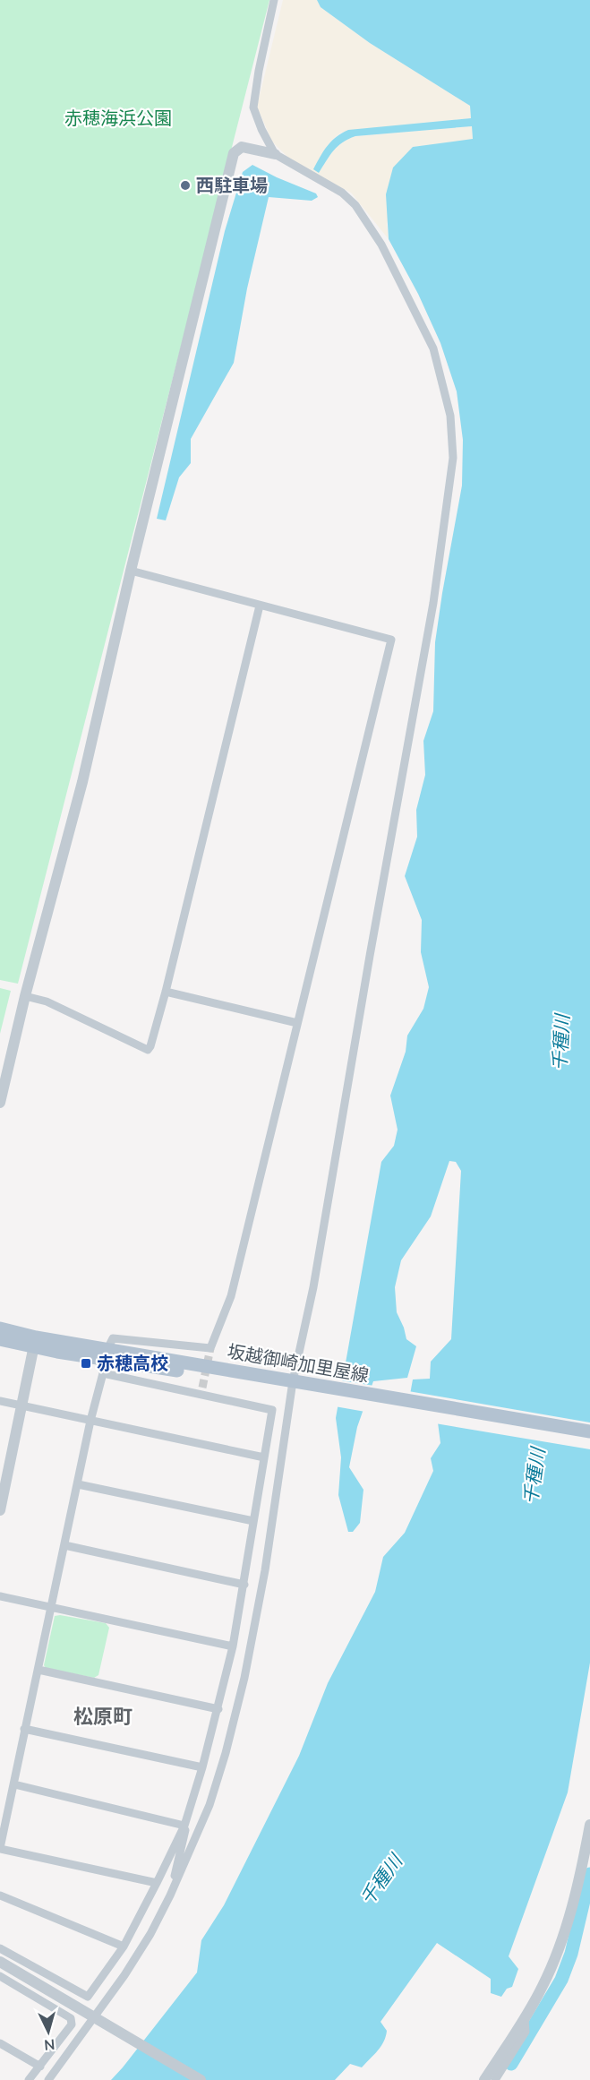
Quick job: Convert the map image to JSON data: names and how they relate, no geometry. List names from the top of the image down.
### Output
{
  "streets": {
    "main road": ["坂越御崎加里屋線"]
  },
  "districts": ["松原町"],
  "water": ["千種川"],
  "parks": ["赤穂海浜公園"],
  "places": {
    "other": ["西駐車場"],
    "transit": ["赤穂高校"]
  },
  "north": "bottom"
}
